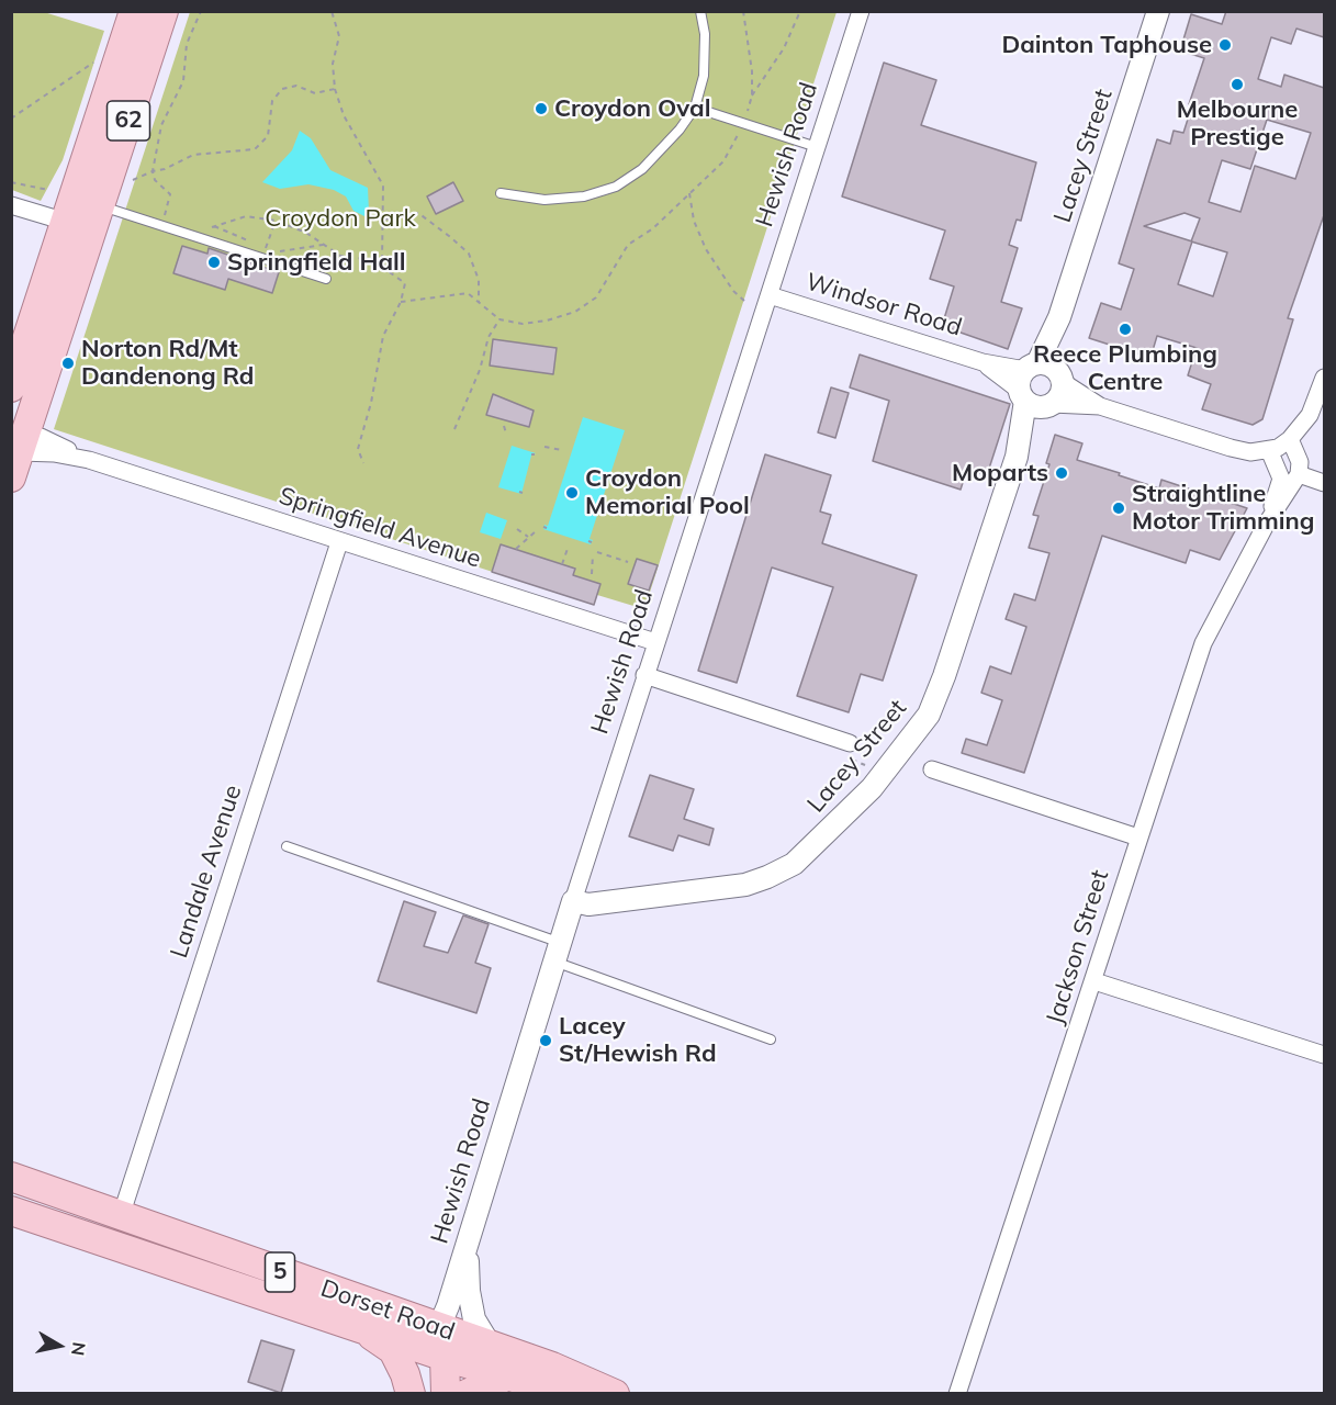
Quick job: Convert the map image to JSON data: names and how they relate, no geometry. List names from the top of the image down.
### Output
{
  "streets": {
    "main road": ["62", "5", "Dorset Road"],
    "street": [
      "Hewish Road",
      "Lacey Street",
      "Windsor Road",
      "Springfield Avenue",
      "Landale Avenue",
      "Jackson Street"
    ]
  },
  "crossings": [
    ["62", "Springfield Avenue"],
    ["Hewish Road", "Lacey Street"],
    ["Hewish Road", "Windsor Road"],
    ["Hewish Road", "Springfield Avenue"],
    ["Hewish Road", "Dorset Road"],
    ["Lacey Street", "Windsor Road"],
    ["Springfield Avenue", "Landale Avenue"],
    ["Landale Avenue", "Dorset Road"]
  ],
  "parks": ["Croydon Park"],
  "places": [
    "Dainton Taphouse",
    "Melbourne Prestige",
    "Croydon Oval",
    "Springfield Hall",
    "Reece Plumbing Centre",
    "Norton Rd/Mt Dandenong Rd",
    "Moparts",
    "Croydon Memorial Pool",
    "Straightline Motor Trimming",
    "Lacey St/Hewish Rd"
  ],
  "north": "right"
}
